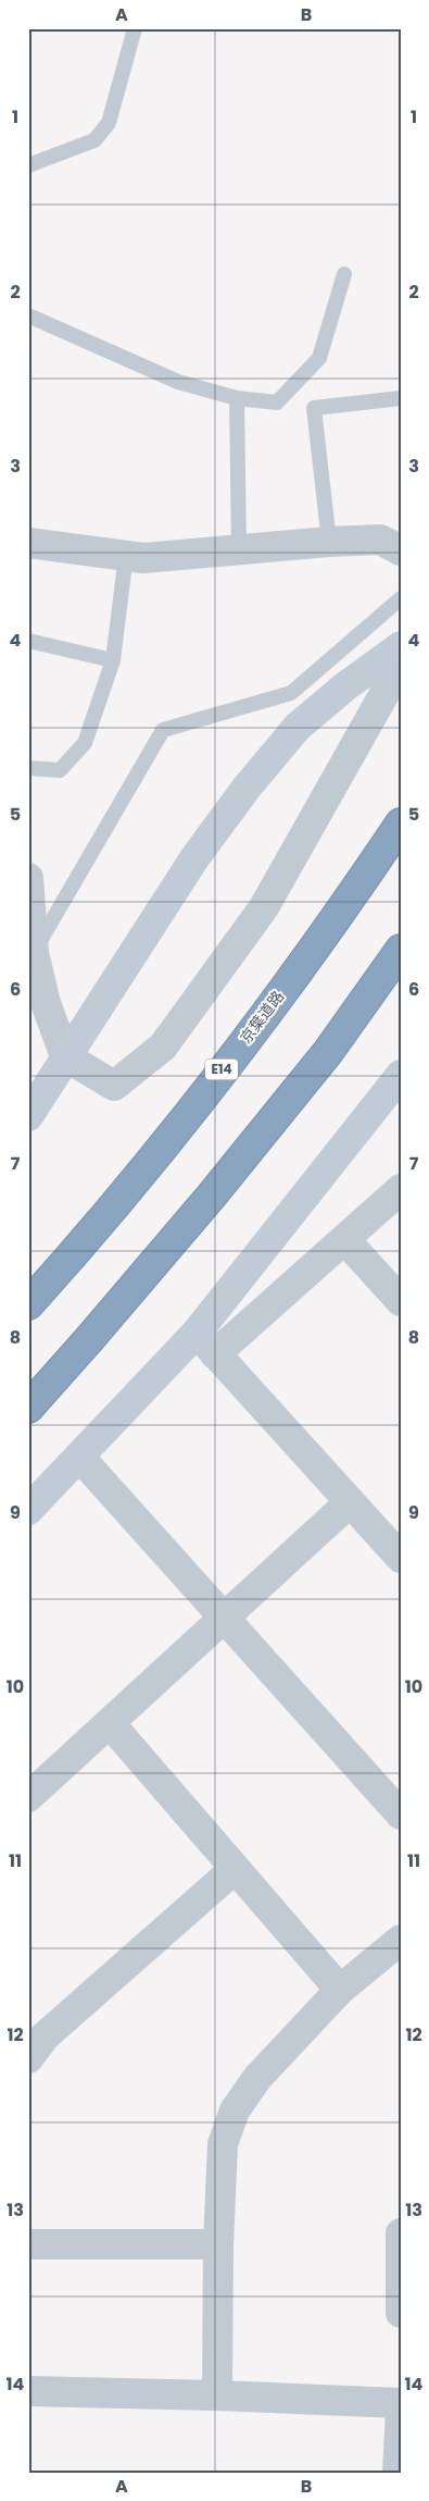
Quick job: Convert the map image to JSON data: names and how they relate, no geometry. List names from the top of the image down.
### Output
{
  "streets": {
    "highway": ["京葉道路", "E14"]
  },
  "grid": {
    "columns": ["A", "B"],
    "rows": [
      "1",
      "2",
      "3",
      "4",
      "5",
      "6",
      "7",
      "8",
      "9",
      "10",
      "11",
      "12",
      "13",
      "14"
    ]
  }
}
